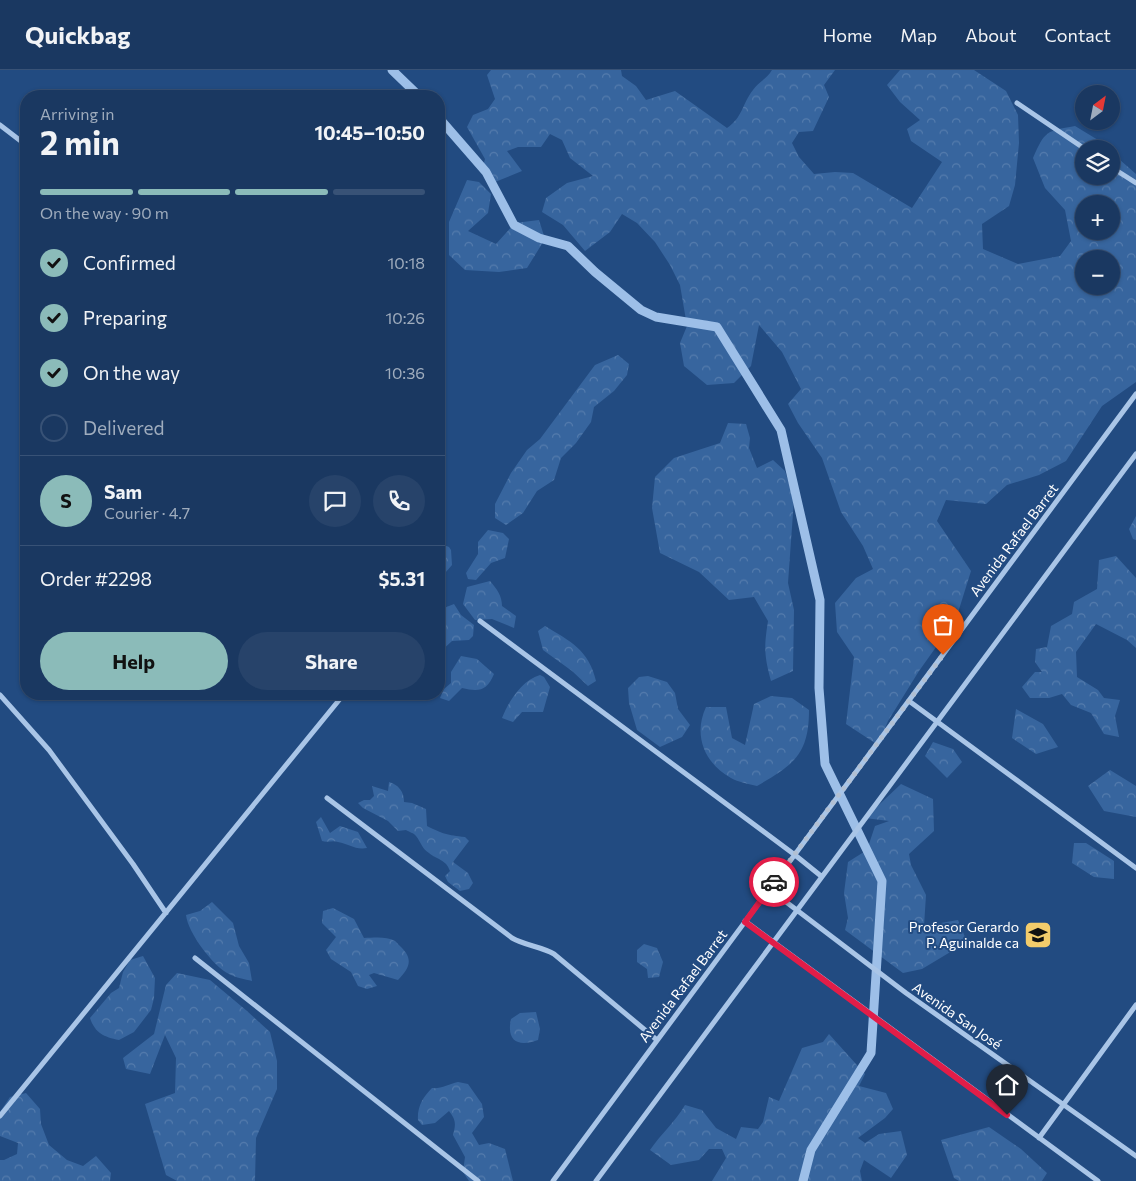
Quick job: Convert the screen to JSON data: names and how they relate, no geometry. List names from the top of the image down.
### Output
{
  "streets": {
    "street": ["Avenida Rafael Barret", "Avenida San José"]
  },
  "crossings": [
    ["Avenida Rafael Barret", "Avenida San José"]
  ],
  "places": {
    "school or university": ["Profesor Gerardo P. Aguinalde ca"]
  },
  "north": "top right",
  "page": {
    "header": "Quickbag",
    "nav": [
      "Home",
      "Map",
      "About",
      "Contact"
    ],
    "map_buttons": ["+", "−"],
    "heading": ["2 min", "Arriving in", "10:45–10:50"],
    "panel": [
      "Sam",
      "Courier · 4.7",
      "Order #2298",
      "$5.31"
    ],
    "bar": "On the way · 90 m",
    "list": [
      ["Confirmed", "10:18"],
      ["Preparing", "10:26"],
      ["On the way", "10:36"],
      "Delivered"
    ],
    "round": "S",
    "buttons": ["Help", "Share"]
  }
}
